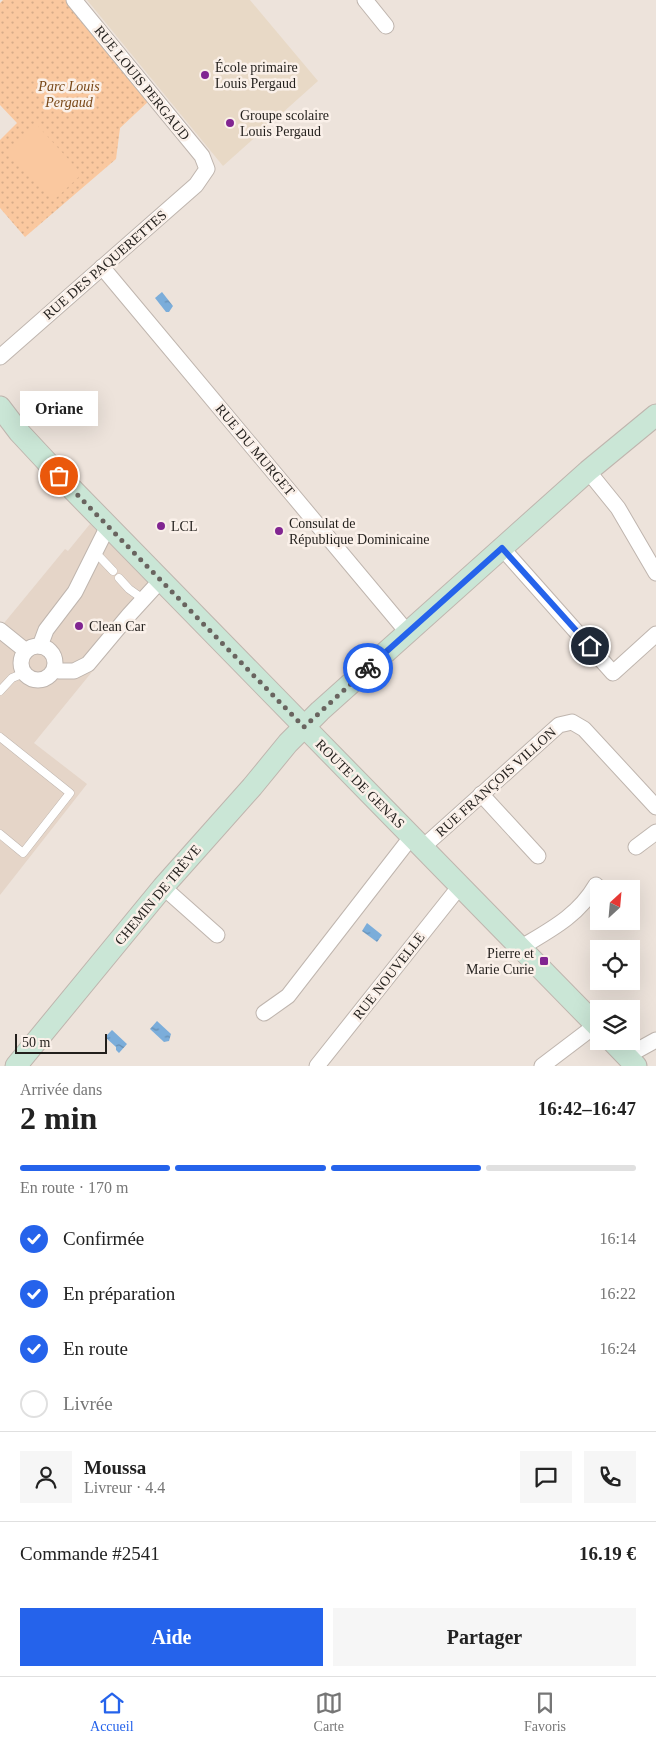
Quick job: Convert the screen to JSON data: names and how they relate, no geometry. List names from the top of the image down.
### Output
{
  "streets": {
    "street": [
      "RUE LOUIS PERGAUD",
      "RUE DES PAQUERETTES",
      "RUE DU MURGET",
      "RUE FRANÇOIS VILLON",
      "ROUTE DE GENAS",
      "CHEMIN DE TRÈVE",
      "RUE NOUVELLE"
    ]
  },
  "crossings": [
    ["RUE LOUIS PERGAUD", "RUE DES PAQUERETTES"],
    ["RUE DES PAQUERETTES", "RUE DU MURGET"],
    ["RUE DU MURGET", "CHEMIN DE TRÈVE"],
    ["RUE FRANÇOIS VILLON", "ROUTE DE GENAS"],
    ["ROUTE DE GENAS", "CHEMIN DE TRÈVE"],
    ["ROUTE DE GENAS", "RUE NOUVELLE"]
  ],
  "parks": ["Parc Louis Pergaud"],
  "places": {
    "other": [
      "École primaire Louis Pergaud",
      "Groupe scolaire Louis Pergaud",
      "Oriane",
      "LCL",
      "Consulat de République Dominicaine",
      "Clean Car"
    ],
    "transit": ["Pierre et Marie Curie"]
  },
  "scale_bar": "50 m",
  "north": "top right",
  "page": {
    "bubble": "Oriane",
    "scale": "50 m",
    "heading": ["2 min", "Arrivée dans", "16:42–16:47"],
    "panel": [
      "Moussa",
      "Livreur · 4.4",
      "Commande #2541",
      "16.19 €"
    ],
    "bar": "En route · 170 m",
    "list": [
      ["Confirmée", "16:14"],
      ["En préparation", "16:22"],
      ["En route", "16:24"],
      "Livrée"
    ],
    "buttons": ["Aide", "Partager"],
    "tabs": ["Accueil", "Carte", "Favoris"]
  }
}
